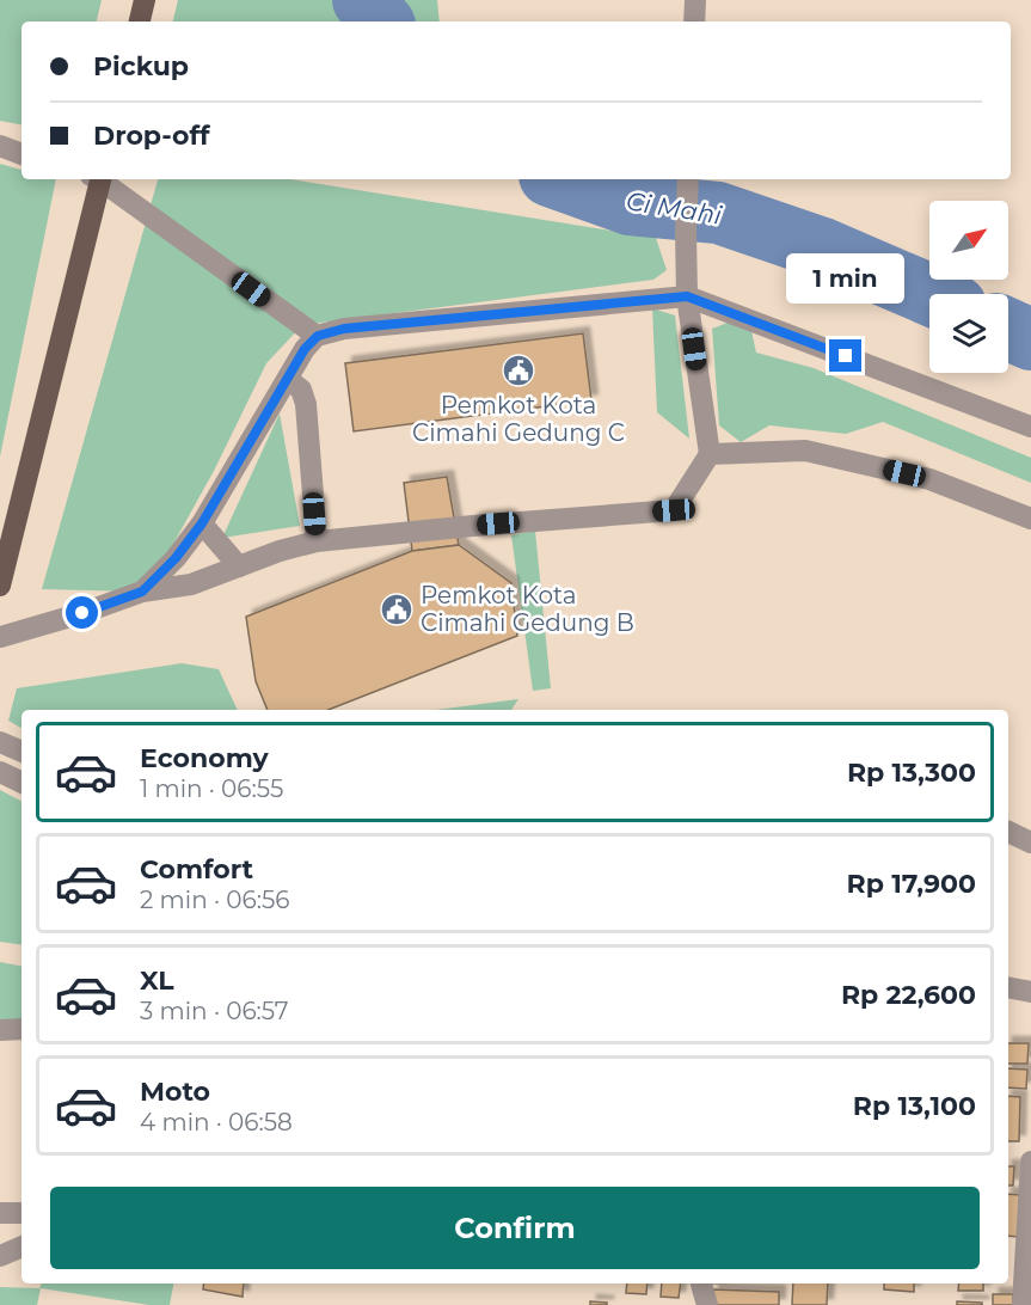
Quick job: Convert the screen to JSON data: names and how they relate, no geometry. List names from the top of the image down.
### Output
{
  "water": ["Ci Mahi"],
  "places": {
    "public building": ["Pemkot Kota Cimahi Gedung C", "Pemkot Kota Cimahi Gedung B"]
  },
  "north": "top right",
  "page": {
    "banner": ["Pickup", "Drop-off"],
    "bubble": "1 min",
    "list": [
      {
        "name": "Economy",
        "note": "1 min · 06:55",
        "value": "Rp 13,300"
      },
      {
        "name": "Comfort",
        "note": "2 min · 06:56",
        "value": "Rp 17,900"
      },
      {
        "name": "XL",
        "note": "3 min · 06:57",
        "value": "Rp 22,600"
      },
      {
        "name": "Moto",
        "note": "4 min · 06:58",
        "value": "Rp 13,100"
      }
    ],
    "buttons": "Confirm"
  }
}
